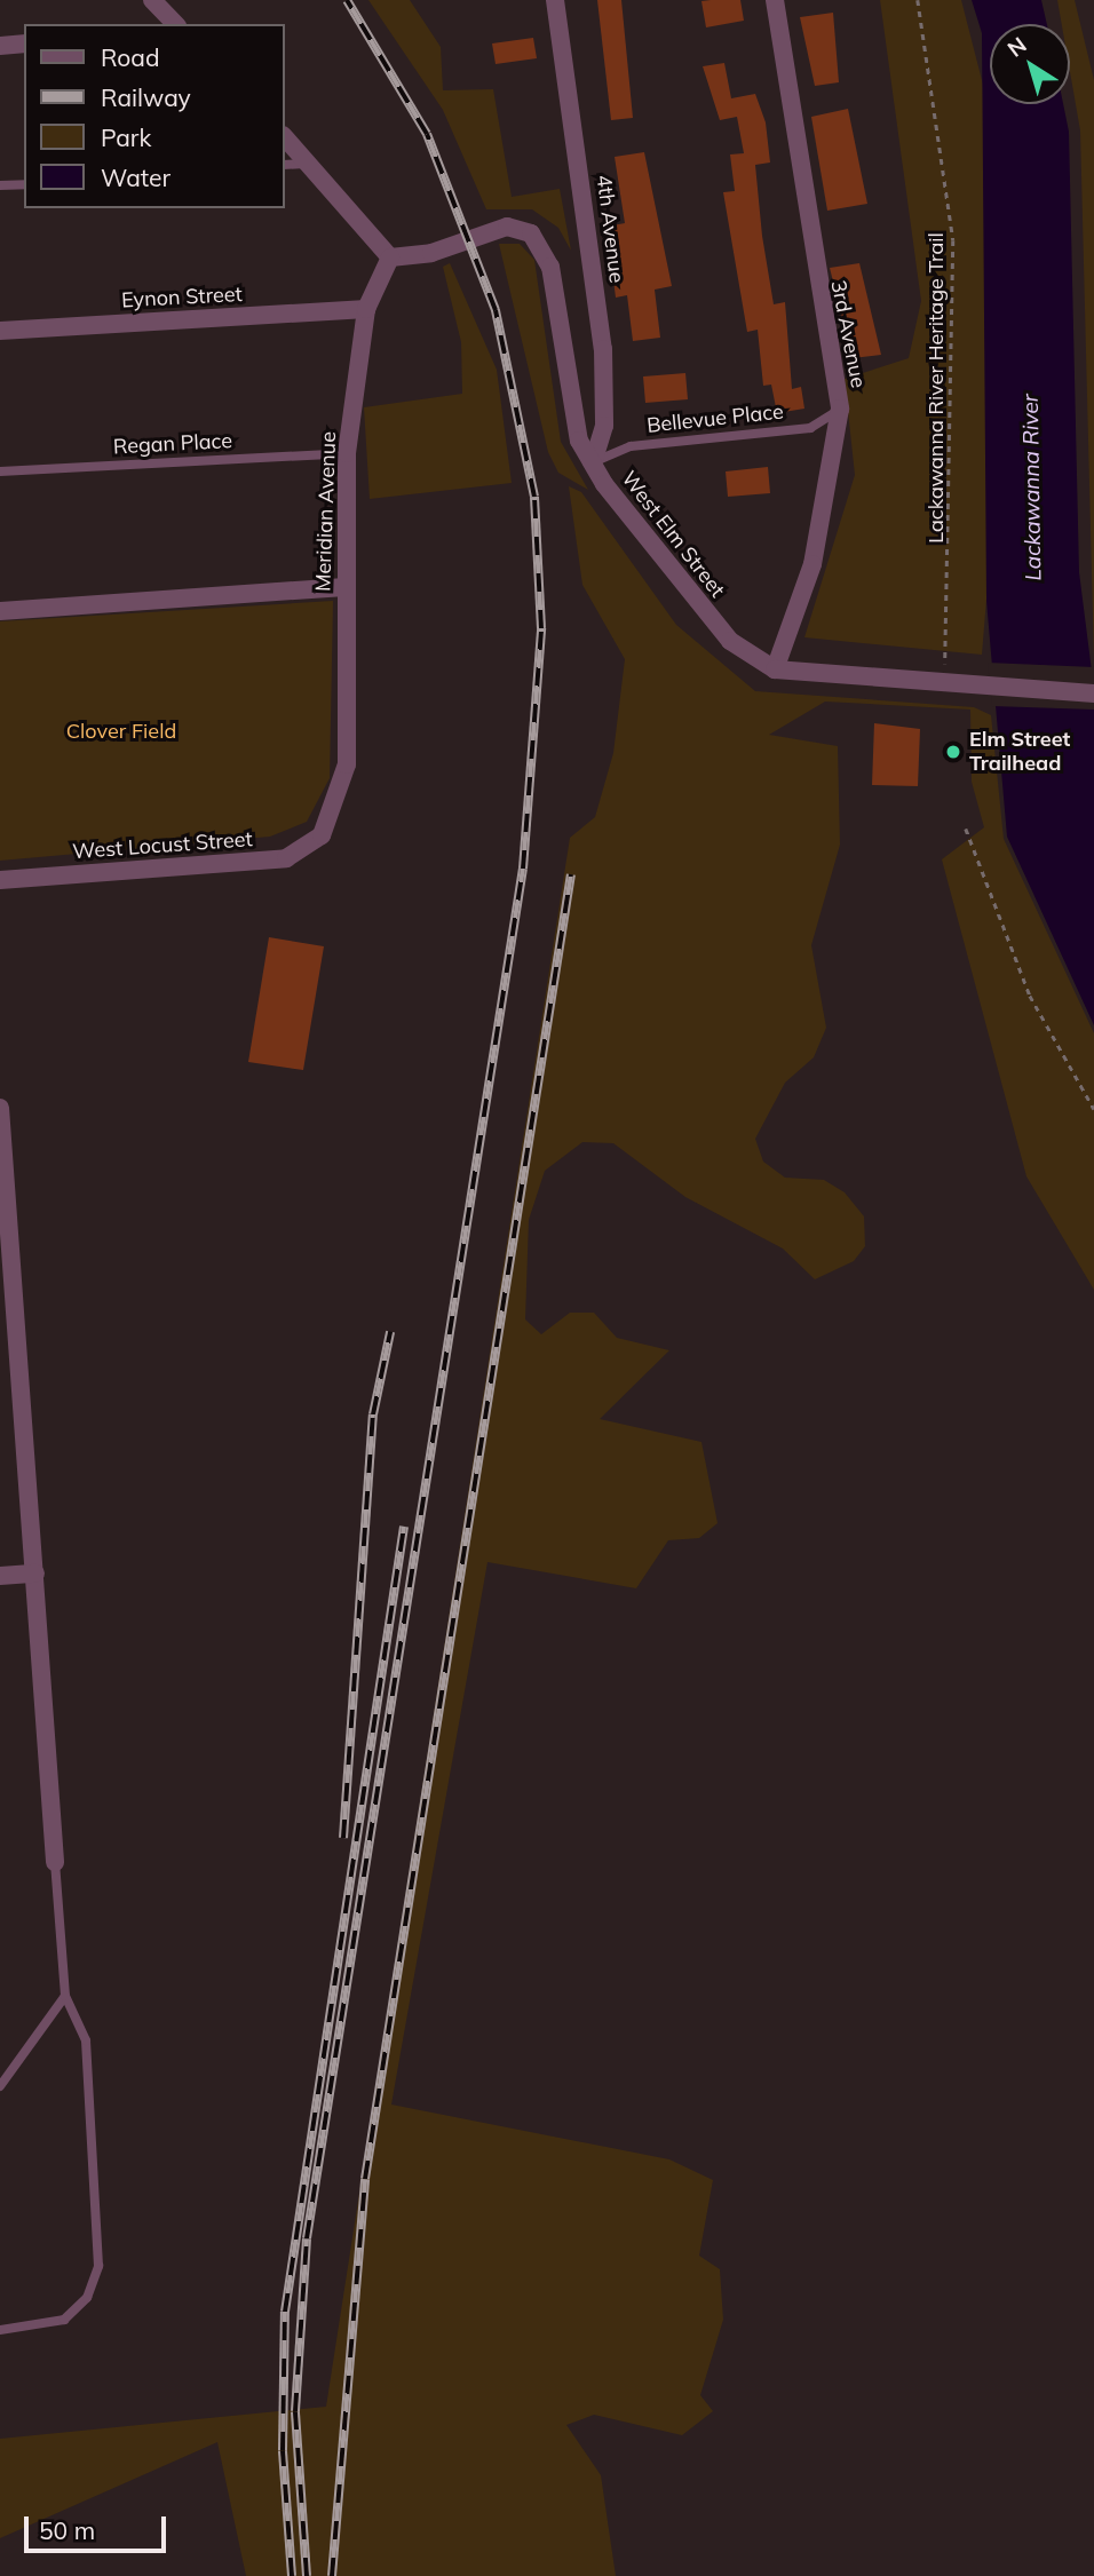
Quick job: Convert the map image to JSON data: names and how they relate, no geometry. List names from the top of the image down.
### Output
{
  "streets": {
    "street": [
      "4th Avenue",
      "Eynon Street",
      "3rd Avenue",
      "Meridian Avenue",
      "West Elm Street",
      "West Locust Street"
    ],
    "lane": ["Bellevue Place", "Regan Place"],
    "path": ["Lackawanna River Heritage Trail"]
  },
  "crossings": [
    ["4th Avenue", "Bellevue Place"],
    ["4th Avenue", "West Elm Street"],
    ["Eynon Street", "Meridian Avenue"],
    ["3rd Avenue", "Bellevue Place"],
    ["3rd Avenue", "West Elm Street"],
    ["Lackawanna River Heritage Trail", "West Elm Street"],
    ["Bellevue Place", "West Elm Street"],
    ["Regan Place", "Meridian Avenue"],
    ["Meridian Avenue", "West Elm Street"],
    ["Meridian Avenue", "West Locust Street"]
  ],
  "water": ["Lackawanna River"],
  "parks": ["Clover Field"],
  "places": ["Elm Street Trailhead"],
  "legend": [
    "Road",
    "Railway",
    "Park",
    "Water"
  ],
  "scale_bar": "50 m",
  "north": "top left"
}
